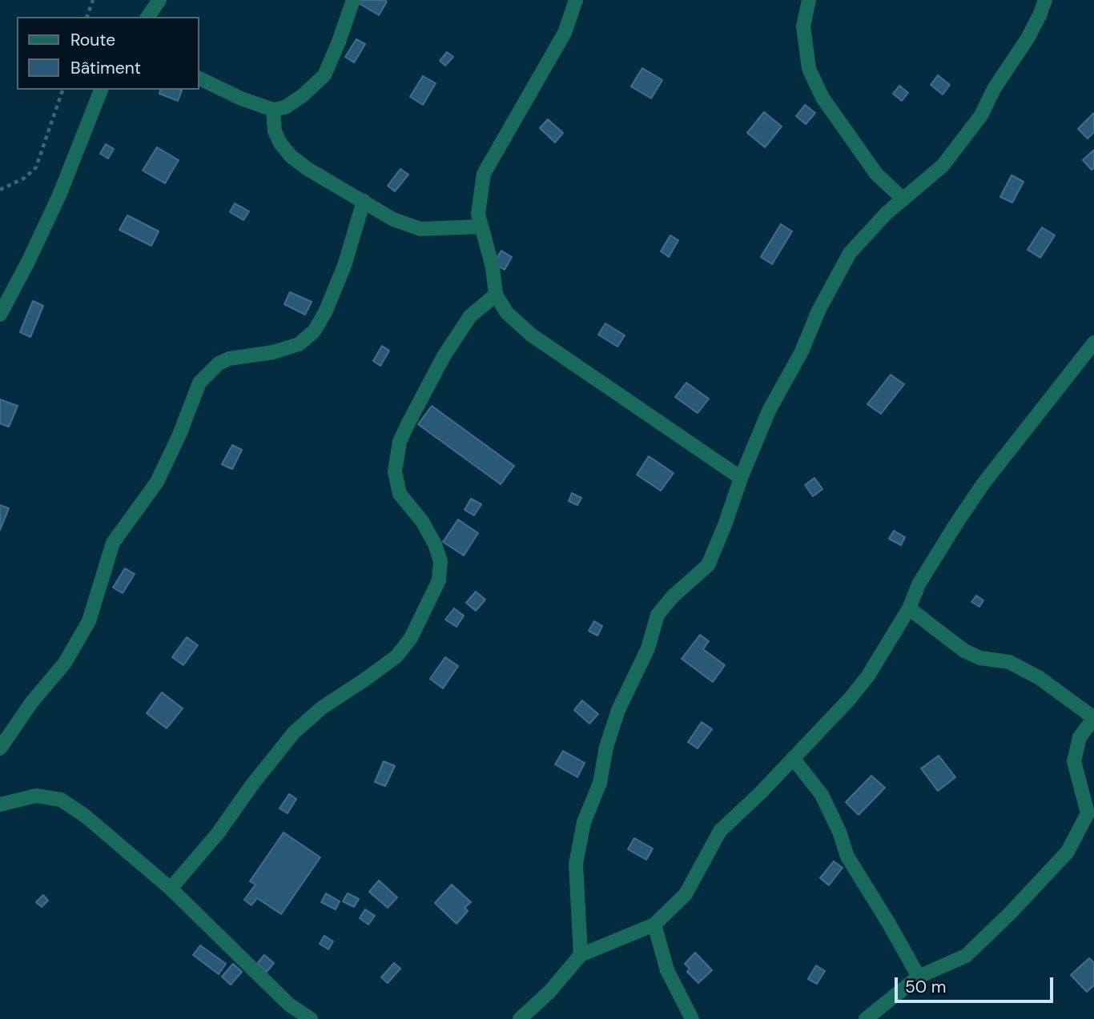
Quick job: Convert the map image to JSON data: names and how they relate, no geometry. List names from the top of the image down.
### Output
{
  "legend": ["Route", "Bâtiment"],
  "scale_bar": "50 m"
}
